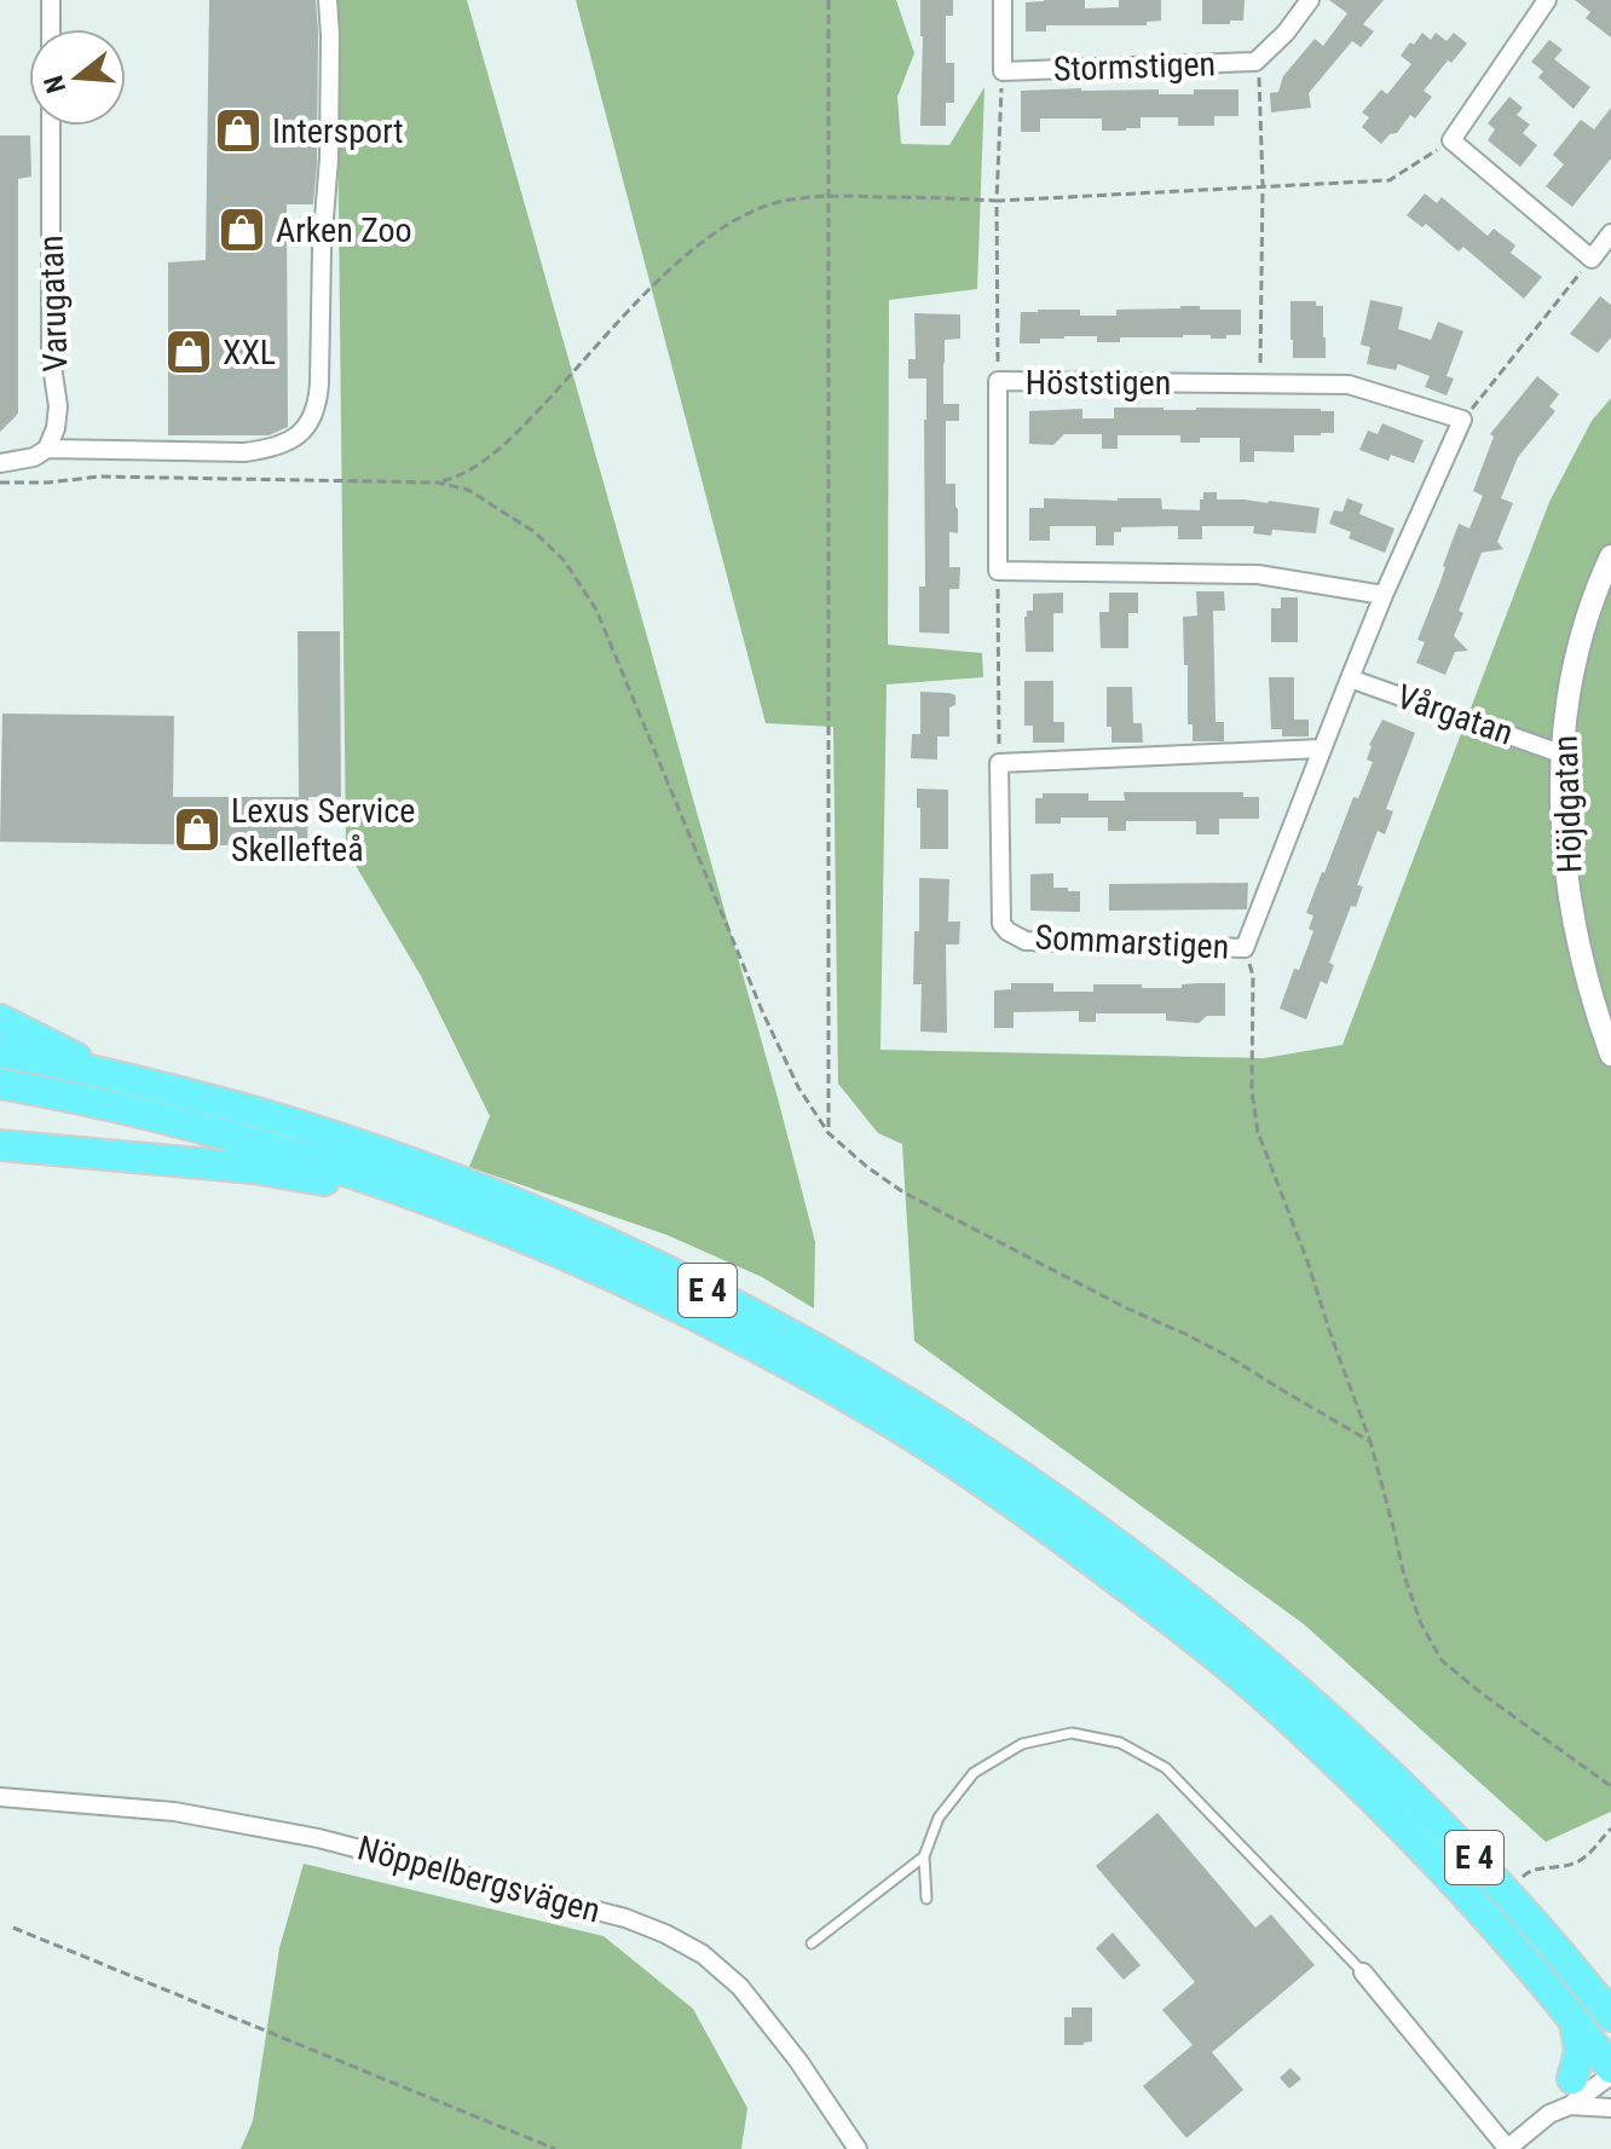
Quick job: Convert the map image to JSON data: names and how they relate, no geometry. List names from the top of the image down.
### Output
{
  "streets": {
    "highway": ["E 4"],
    "street": [
      "Stormstigen",
      "Varugatan",
      "Höststigen",
      "Vårgatan",
      "Höjdgatan",
      "Sommarstigen",
      "Nöppelbergsvägen"
    ]
  },
  "crossings": [
    ["Vårgatan", "Höjdgatan"],
    ["Vårgatan", "Sommarstigen"]
  ],
  "places": {
    "shop": [
      "Intersport",
      "Arken Zoo",
      "XXL",
      "Lexus Service Skellefteå"
    ]
  },
  "north": "left"
}
